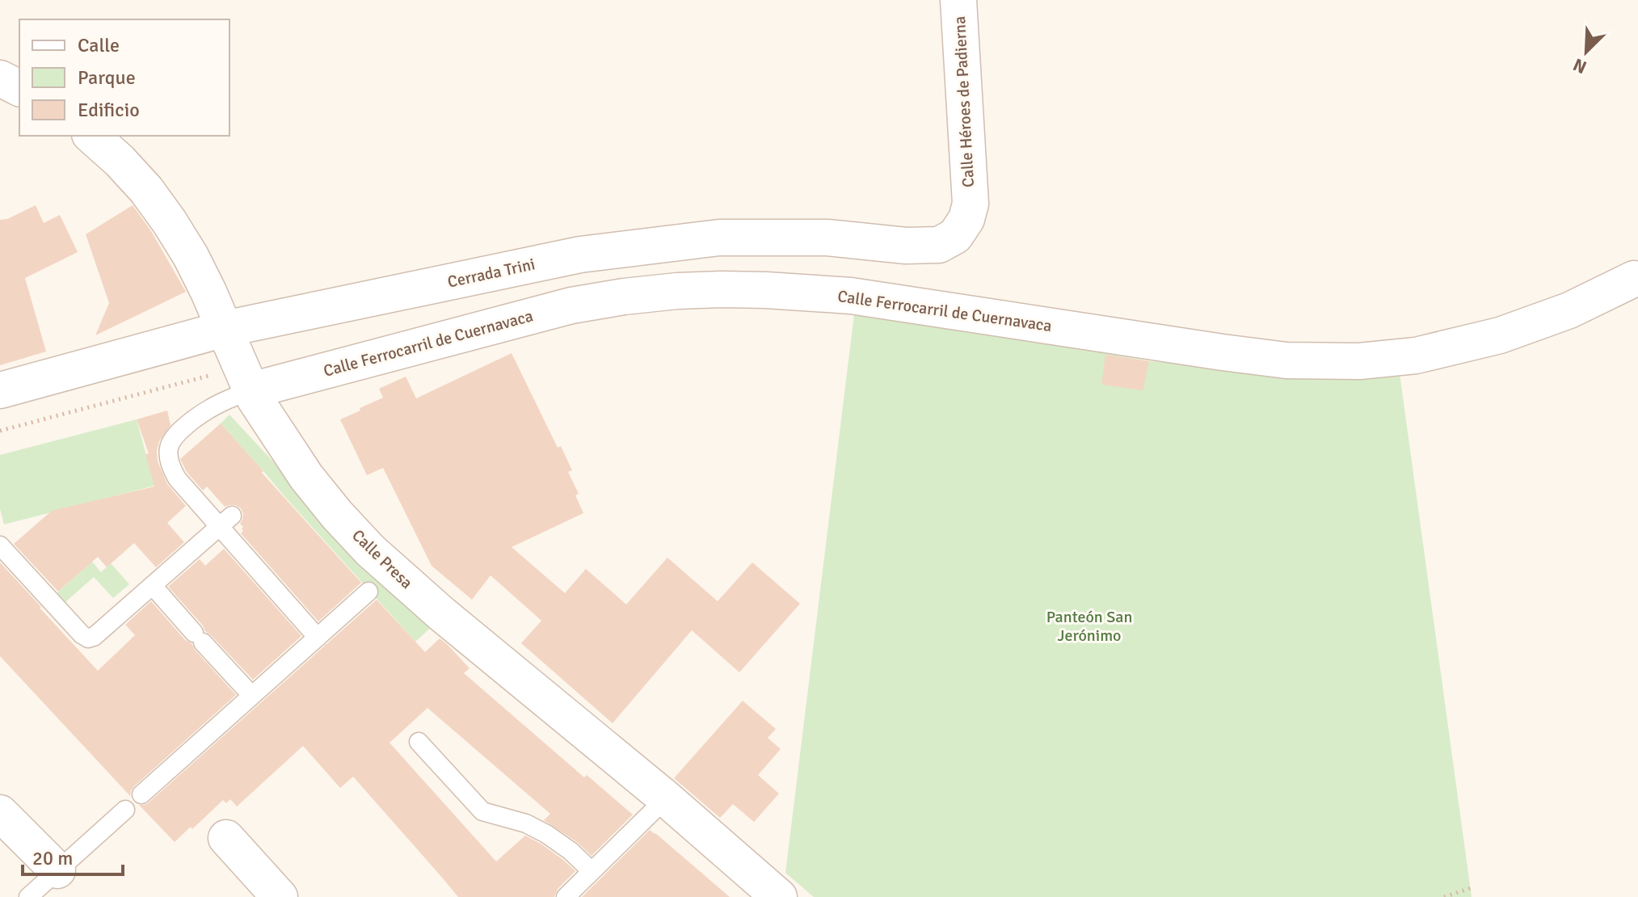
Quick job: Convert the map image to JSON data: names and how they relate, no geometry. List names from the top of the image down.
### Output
{
  "streets": {
    "street": [
      "Calle Héroes de Padierna",
      "Cerrada Trini",
      "Calle Ferrocarril de Cuernavaca",
      "Calle Presa"
    ]
  },
  "crossings": [
    ["Calle Héroes de Padierna", "Cerrada Trini"],
    ["Cerrada Trini", "Calle Presa"],
    ["Calle Ferrocarril de Cuernavaca", "Calle Presa"]
  ],
  "parks": ["Panteón San Jerónimo"],
  "legend": ["Calle", "Parque", "Edificio"],
  "scale_bar": "20 m",
  "north": "bottom left"
}
